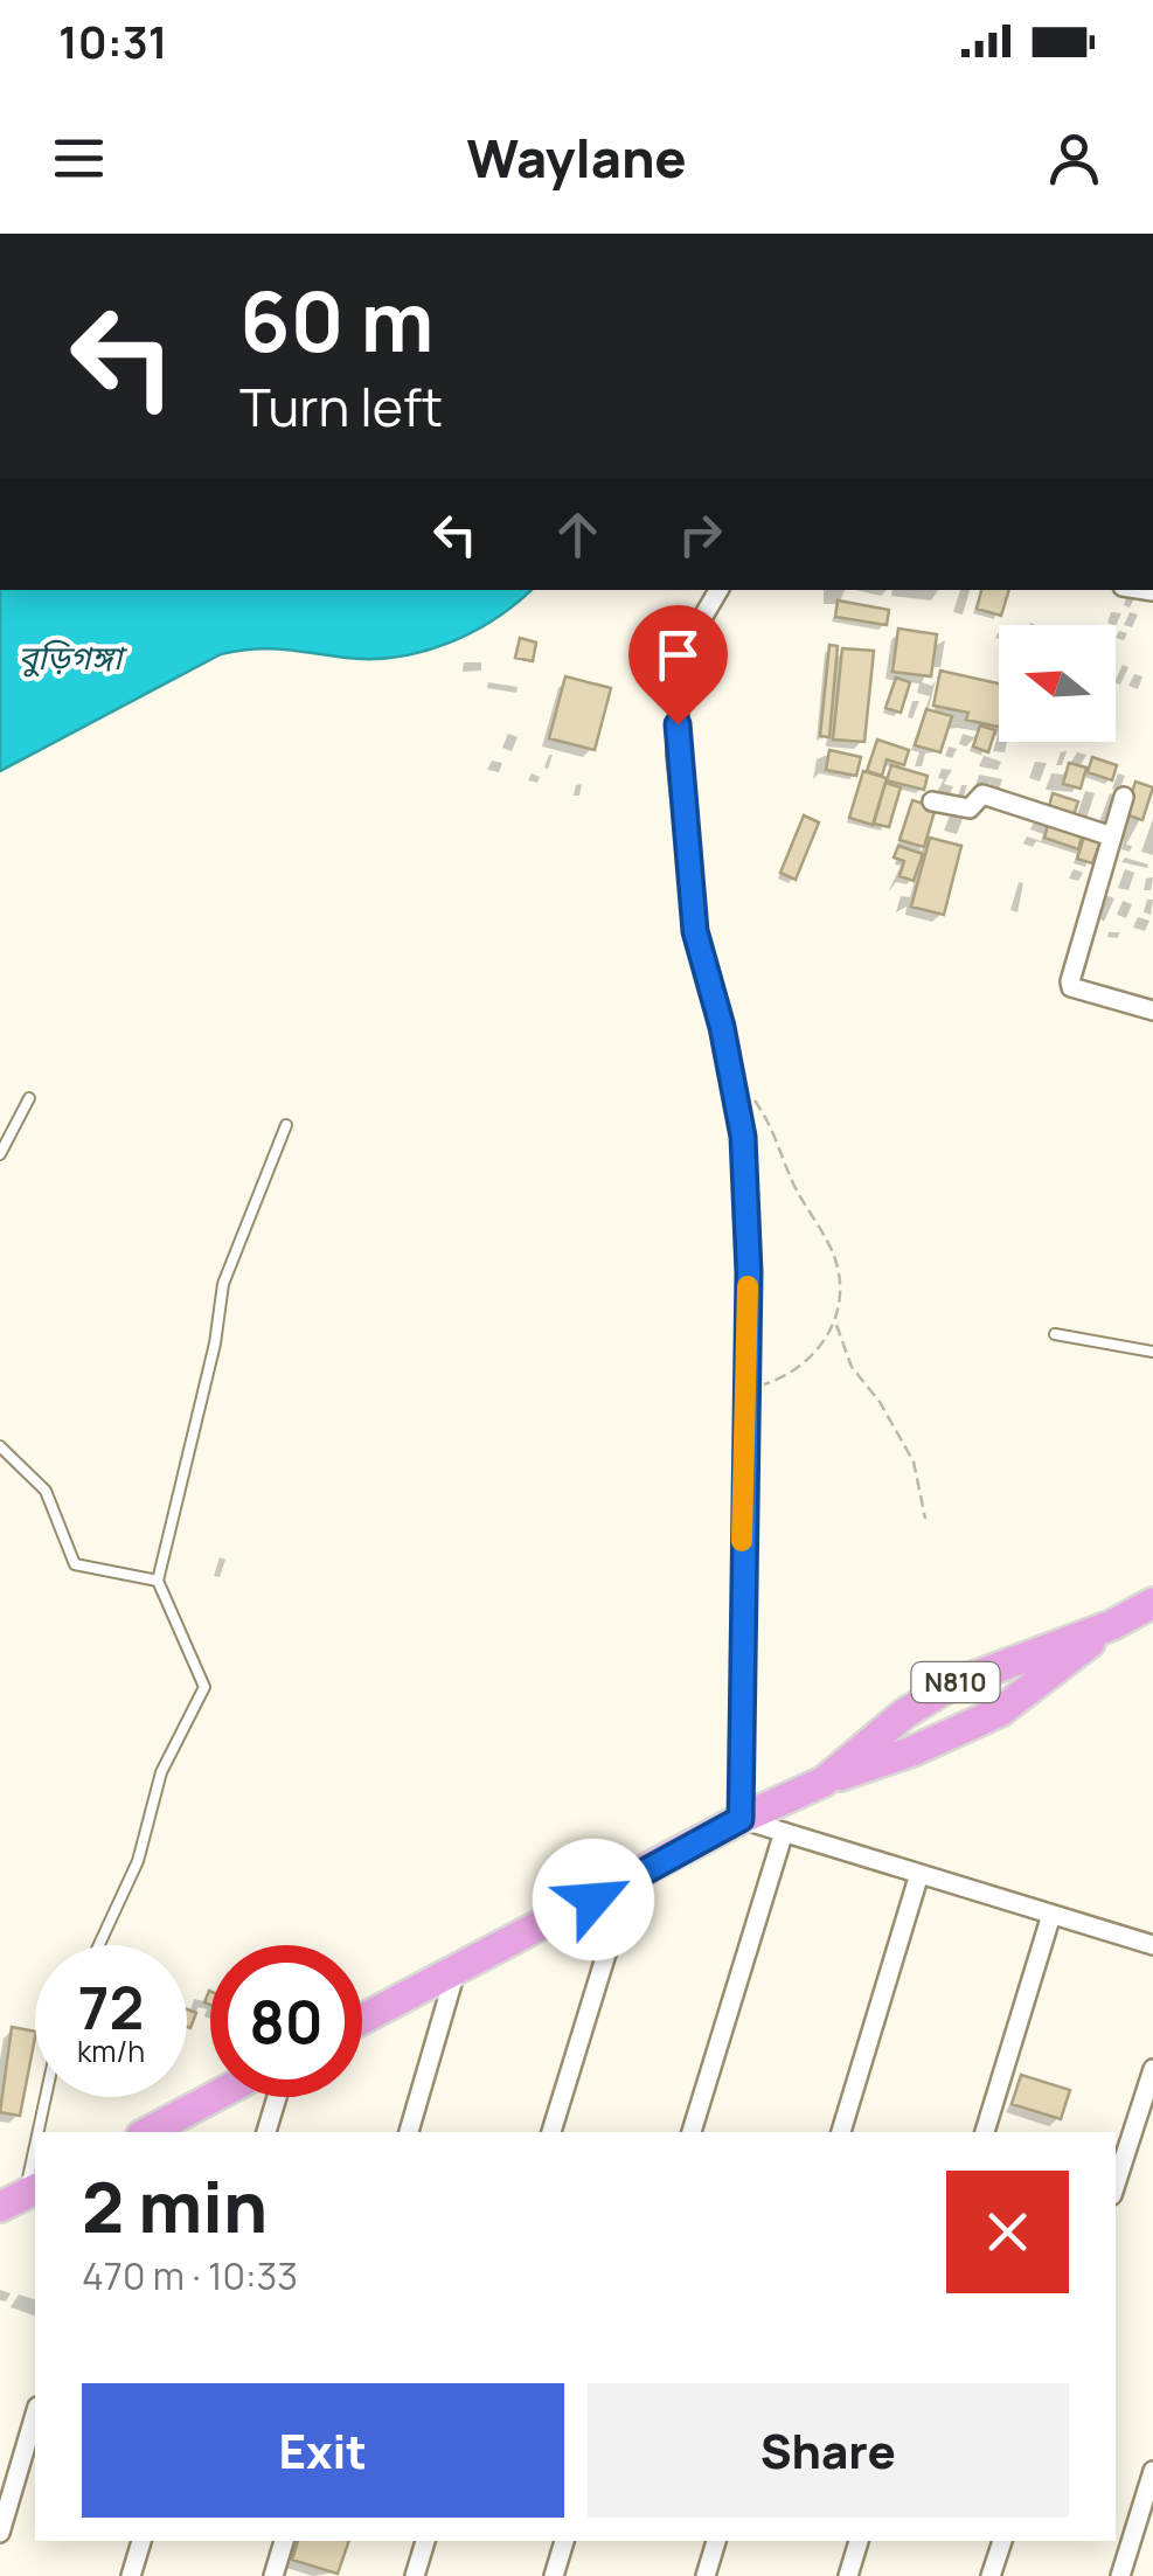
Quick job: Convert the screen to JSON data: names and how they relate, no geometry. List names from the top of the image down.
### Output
{
  "streets": {
    "highway": ["N810"]
  },
  "water": ["বুড়িগঙ্গা"],
  "north": "left",
  "page": {
    "status": "10:31",
    "header": "Waylane",
    "turn": ["60 m", "Turn left"],
    "speed": "72 km/h",
    "limit": "80",
    "heading": ["2 min", "470 m · 10:33"],
    "buttons": ["Exit", "Share"]
  }
}
